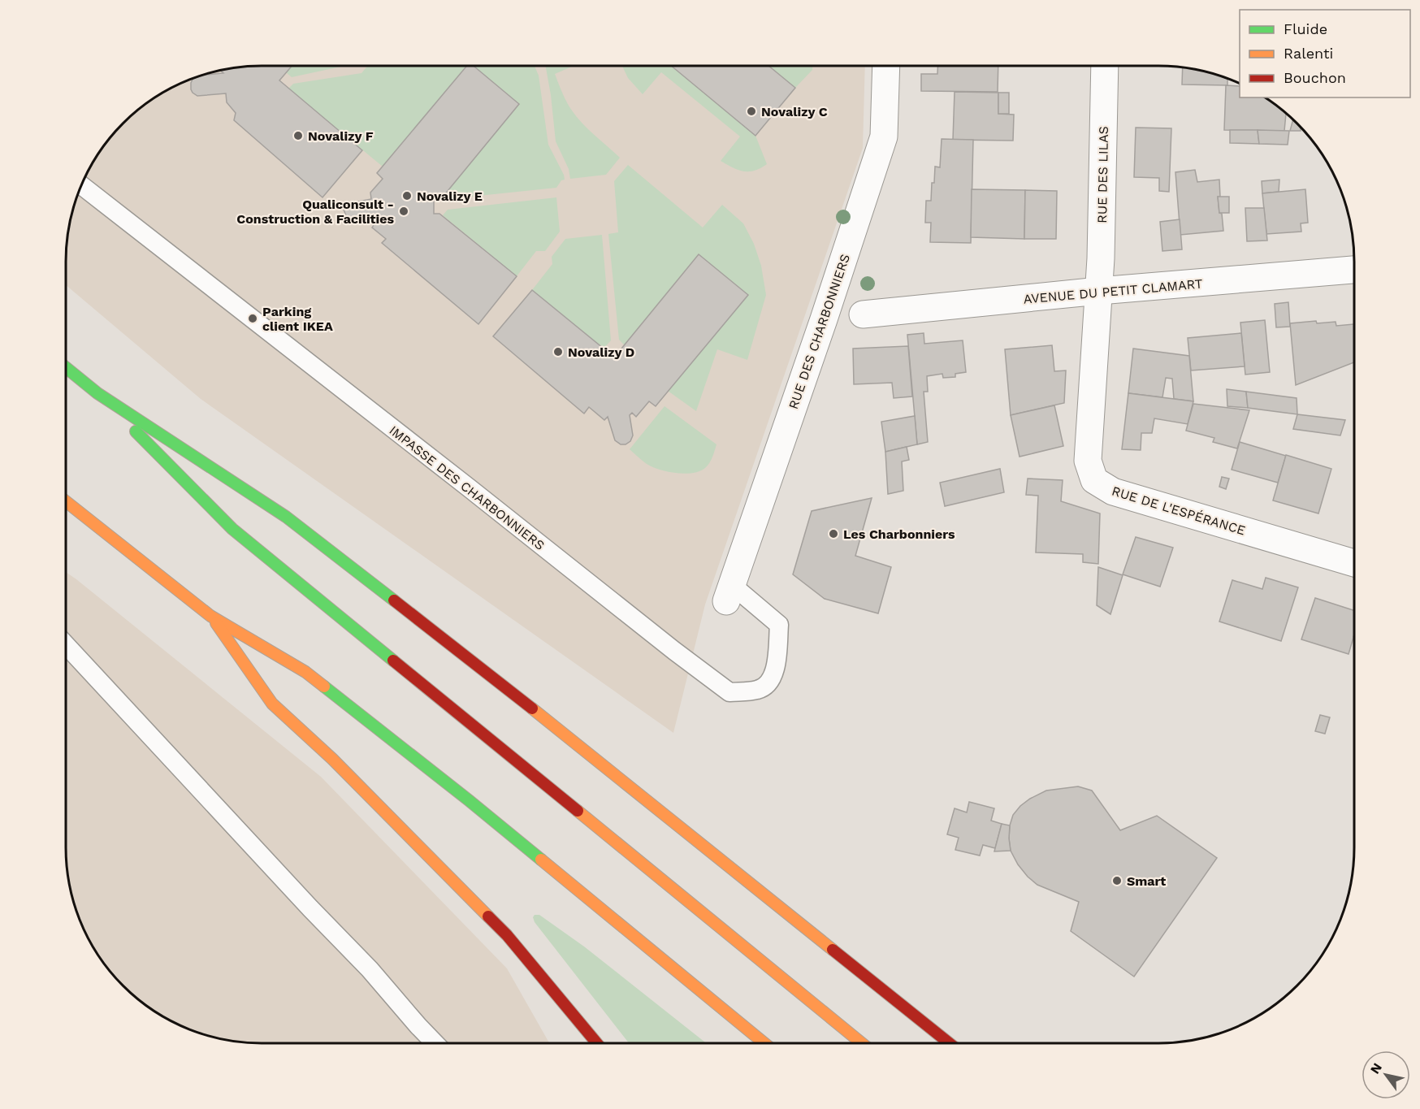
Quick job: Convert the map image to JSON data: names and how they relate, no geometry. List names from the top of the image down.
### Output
{
  "streets": {
    "street": [
      "RUE DES LILAS",
      "AVENUE DU PETIT CLAMART",
      "RUE DES CHARBONNIERS",
      "RUE DE L'ESPÉRANCE"
    ],
    "lane": ["IMPASSE DES CHARBONNIERS"]
  },
  "crossings": [
    ["RUE DES LILAS", "AVENUE DU PETIT CLAMART"],
    ["RUE DES LILAS", "RUE DE L'ESPÉRANCE"],
    ["AVENUE DU PETIT CLAMART", "RUE DE L'ESPÉRANCE"],
    ["RUE DES CHARBONNIERS", "IMPASSE DES CHARBONNIERS"]
  ],
  "places": [
    "Novalizy C",
    "Novalizy F",
    "Novalizy E",
    "Qualiconsult - Construction & Facilities",
    "Parking client IKEA",
    "Novalizy D",
    "Les Charbonniers",
    "Smart"
  ],
  "legend": ["Fluide", "Ralenti", "Bouchon"],
  "north": "top left"
}
